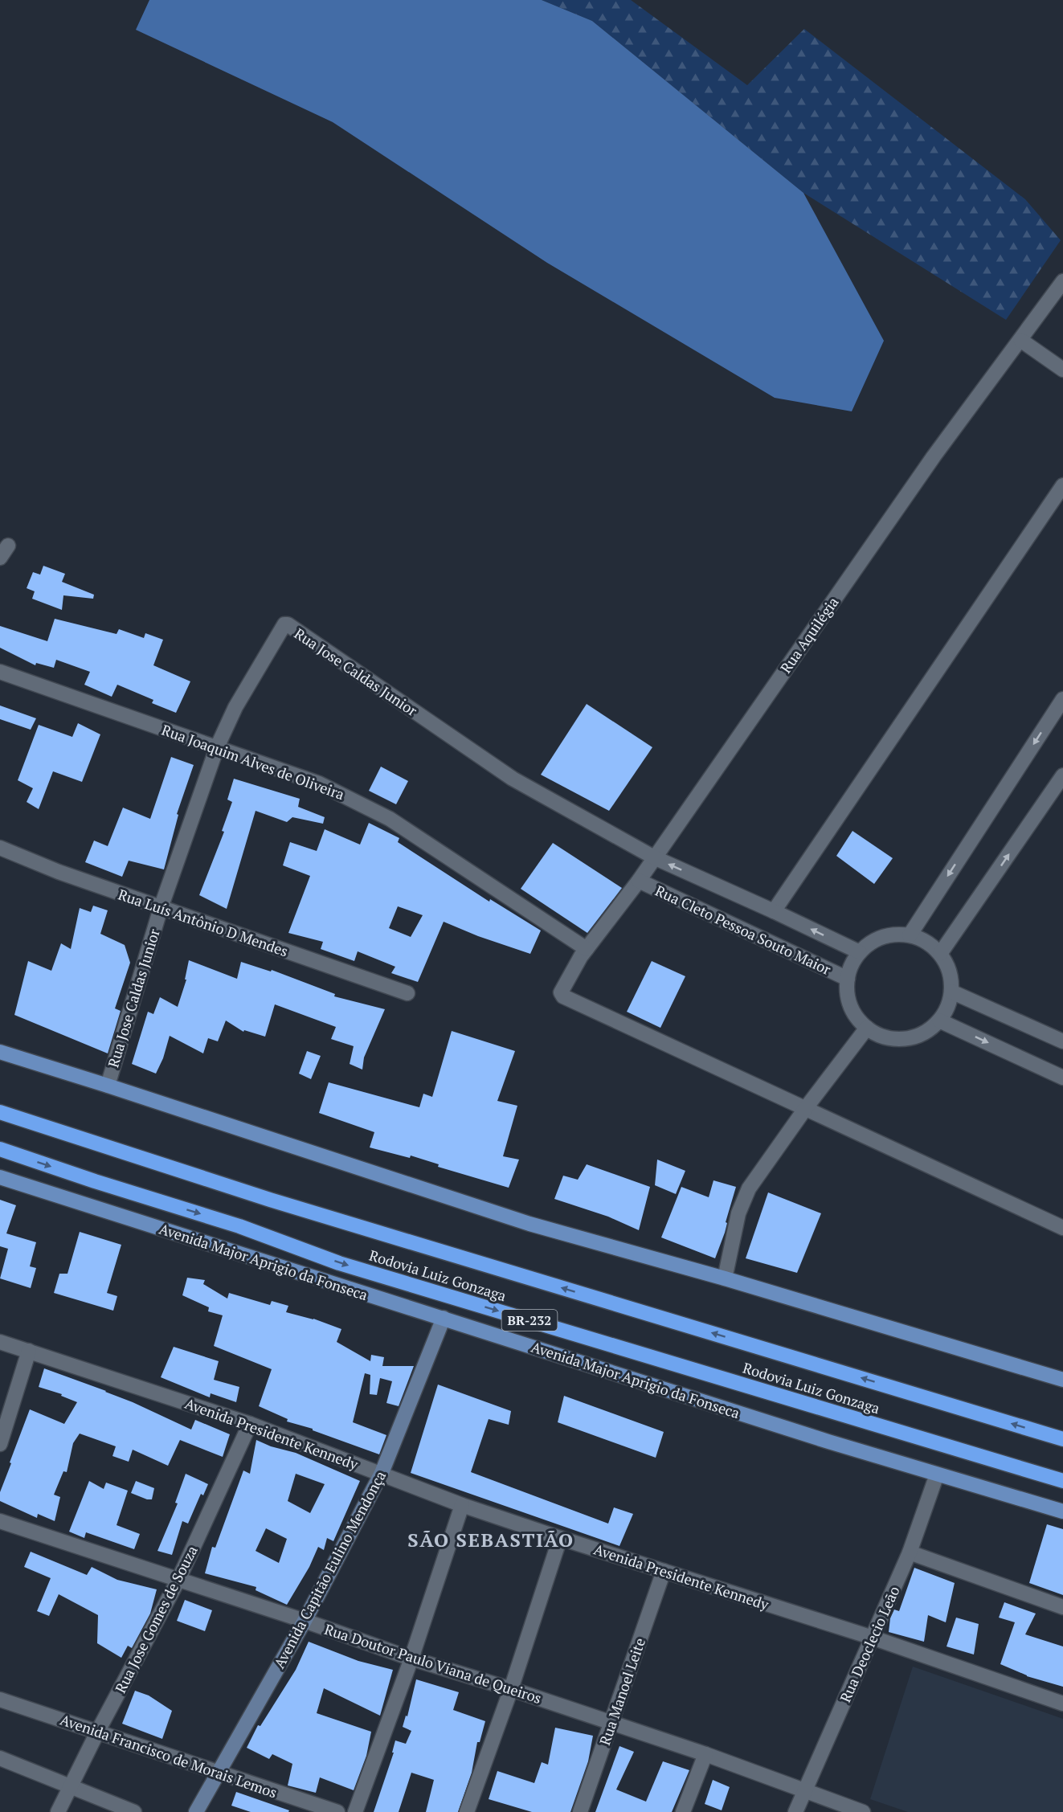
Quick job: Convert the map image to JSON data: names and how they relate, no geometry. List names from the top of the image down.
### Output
{
  "streets": {
    "highway": ["Rodovia Luiz Gonzaga", "BR-232"],
    "main road": ["Avenida Major Aprigio da Fonseca", "Avenida Capitão Eulino Mendonça"],
    "street": [
      "Rua Aquilégia",
      "Rua Jose Caldas Junior",
      "Rua Joaquim Alves de Oliveira",
      "Rua Luís Antônio D Mendes",
      "Rua Cleto Pessoa Souto Maior",
      "Avenida Presidente Kennedy",
      "Rua Jose Gomes de Souza",
      "Rua Deoclecio Leão",
      "Rua Doutor Paulo Viana de Queiros",
      "Rua Manoel Leite",
      "Avenida Francisco de Morais Lemos"
    ]
  },
  "crossings": [
    ["Rua Aquilégia", "Rua Jose Caldas Junior"],
    ["Rua Aquilégia", "Rua Joaquim Alves de Oliveira"],
    ["Rua Aquilégia", "Rua Cleto Pessoa Souto Maior"],
    ["Rua Jose Caldas Junior", "Rua Joaquim Alves de Oliveira"],
    ["Rua Jose Caldas Junior", "Rua Luís Antônio D Mendes"],
    ["Rua Jose Caldas Junior", "Rua Cleto Pessoa Souto Maior"],
    ["Avenida Major Aprigio da Fonseca", "Avenida Capitão Eulino Mendonça"],
    ["Avenida Major Aprigio da Fonseca", "Rua Deoclecio Leão"],
    ["Avenida Presidente Kennedy", "Avenida Capitão Eulino Mendonça"],
    ["Avenida Presidente Kennedy", "Rua Jose Gomes de Souza"],
    ["Avenida Presidente Kennedy", "Rua Deoclecio Leão"],
    ["Avenida Presidente Kennedy", "Rua Manoel Leite"],
    ["Avenida Capitão Eulino Mendonça", "Rua Doutor Paulo Viana de Queiros"],
    ["Avenida Capitão Eulino Mendonça", "Avenida Francisco de Morais Lemos"],
    ["Rua Jose Gomes de Souza", "Rua Doutor Paulo Viana de Queiros"],
    ["Rua Jose Gomes de Souza", "Avenida Francisco de Morais Lemos"],
    ["Rua Deoclecio Leão", "Rua Doutor Paulo Viana de Queiros"],
    ["Rua Doutor Paulo Viana de Queiros", "Rua Manoel Leite"]
  ],
  "districts": ["SÃO SEBASTIÃO"]
}
